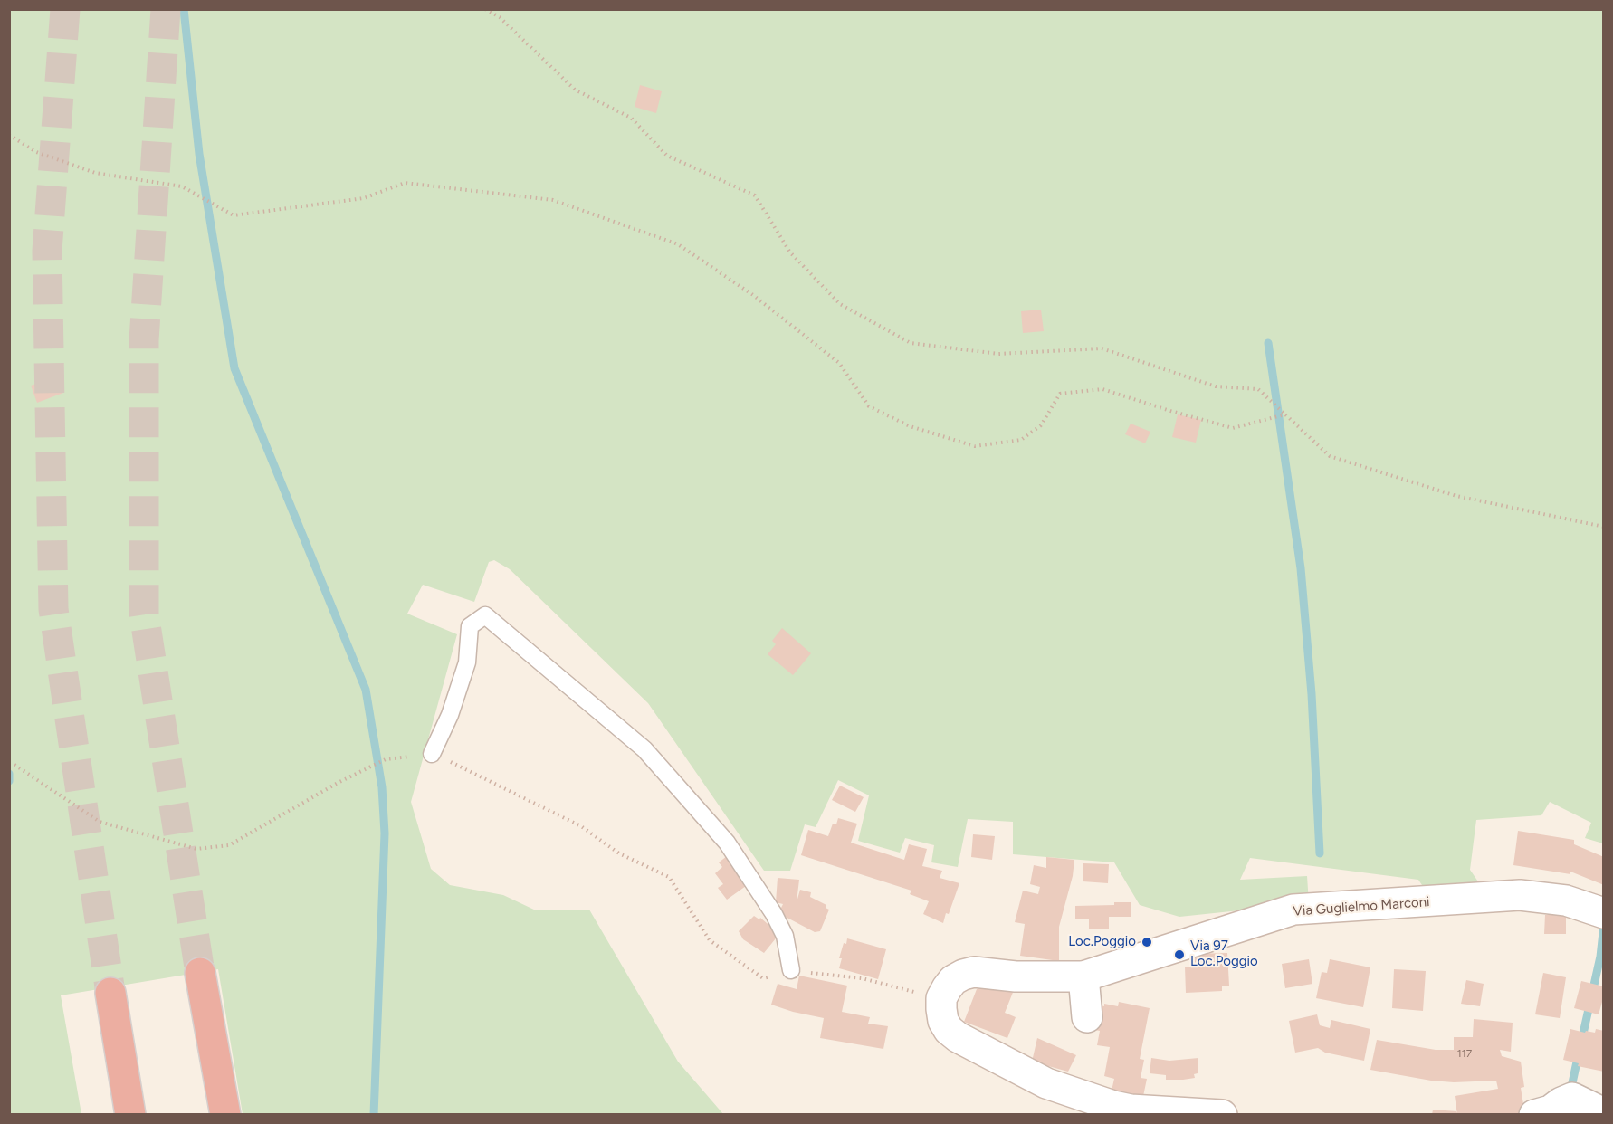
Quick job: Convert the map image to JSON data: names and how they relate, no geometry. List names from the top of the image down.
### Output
{
  "streets": {
    "street": ["Via Guglielmo Marconi"]
  },
  "places": ["Loc.Poggio", "Via 97 Loc.Poggio"],
  "house_numbers": ["117"]
}
